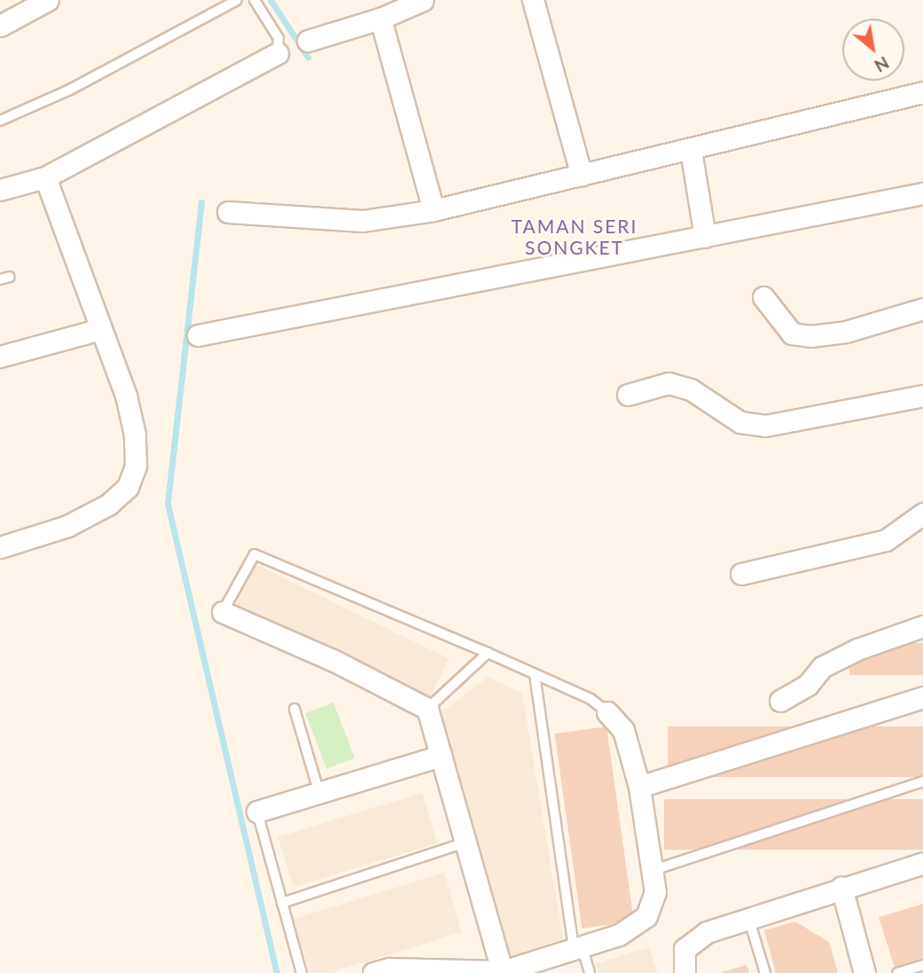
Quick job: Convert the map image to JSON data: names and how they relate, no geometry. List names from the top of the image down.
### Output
{
  "districts": ["TAMAN SERI SONGKET"],
  "north": "bottom right"
}
